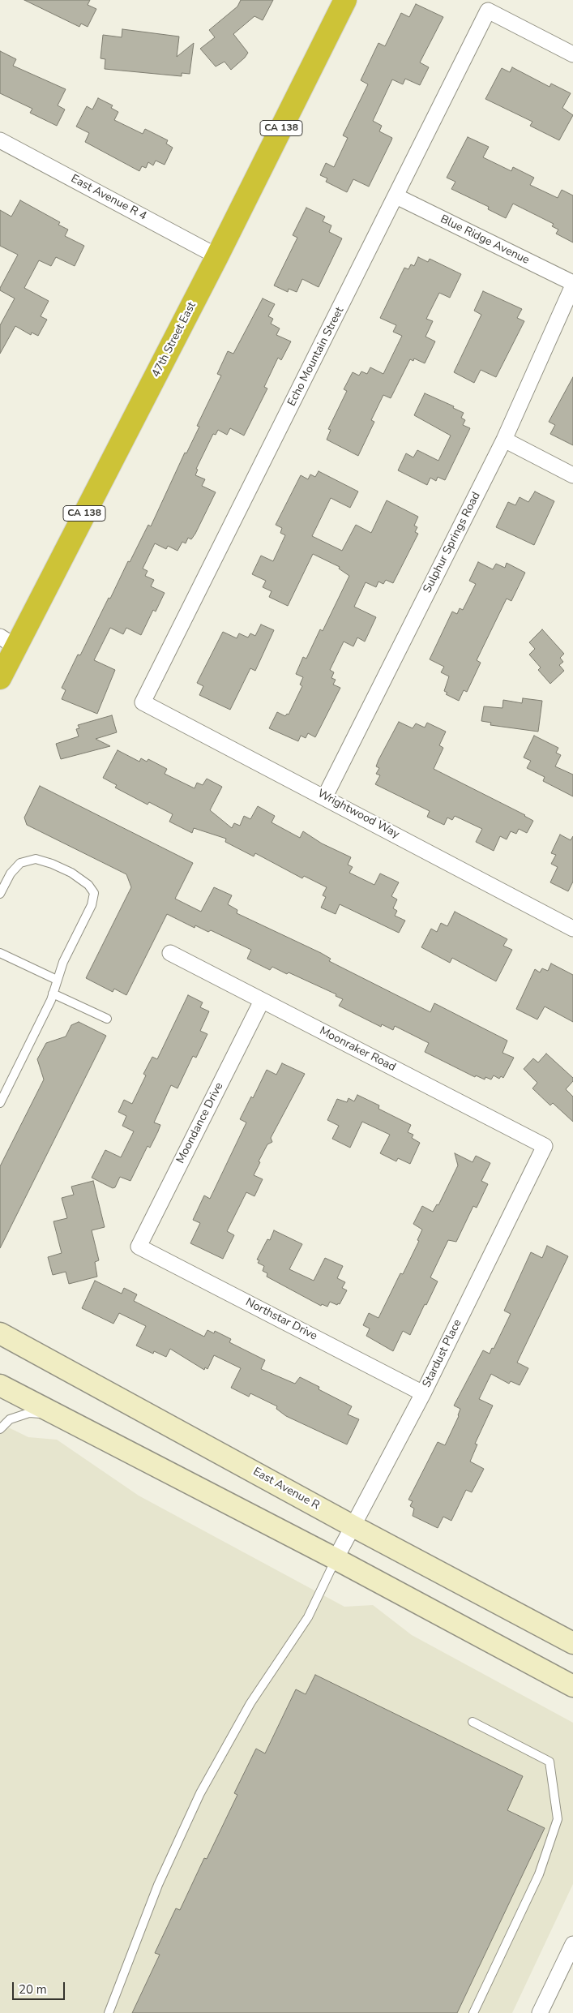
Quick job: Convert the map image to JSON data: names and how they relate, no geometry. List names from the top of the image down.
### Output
{
  "streets": {
    "highway": ["CA 138", "47th Street East"],
    "main road": ["East Avenue R"],
    "street": [
      "East Avenue R 4",
      "Blue Ridge Avenue",
      "Echo Mountain Street",
      "Sulphur Springs Road",
      "Wrightwood Way",
      "Moonraker Road",
      "Moondance Drive",
      "Northstar Drive",
      "Stardust Place"
    ]
  },
  "crossings": [
    ["East Avenue R 4", "47th Street East"],
    ["Blue Ridge Avenue", "Echo Mountain Street"],
    ["Blue Ridge Avenue", "Sulphur Springs Road"],
    ["Echo Mountain Street", "Wrightwood Way"],
    ["Sulphur Springs Road", "Wrightwood Way"],
    ["Moonraker Road", "Moondance Drive"],
    ["Moonraker Road", "Stardust Place"],
    ["Moondance Drive", "Northstar Drive"],
    ["Northstar Drive", "Stardust Place"],
    ["Stardust Place", "East Avenue R"]
  ],
  "scale_bar": "20 m"
}
